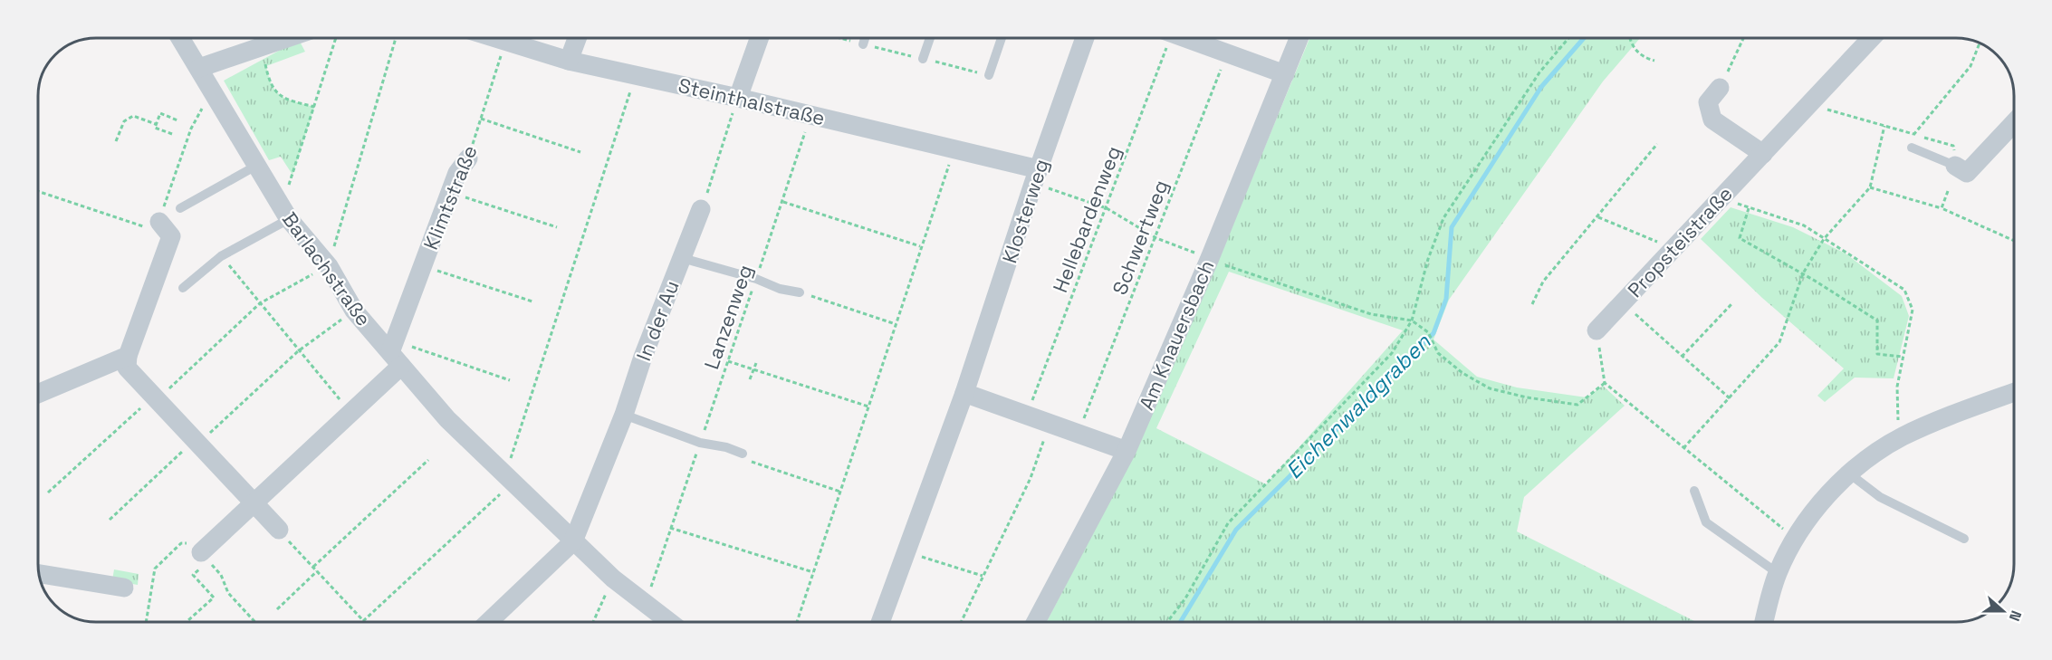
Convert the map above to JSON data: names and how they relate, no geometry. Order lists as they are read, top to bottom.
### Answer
{
  "streets": {
    "street": [
      "Steinthalstraße",
      "Klimtstraße",
      "Klosterweg",
      "Propsteistraße",
      "Barlachstraße",
      "In der Au",
      "Am Knauersbach"
    ],
    "path": ["Hellebardenweg", "Schwertweg", "Lanzenweg"]
  },
  "crossings": [
    ["Steinthalstraße", "Klimtstraße"],
    ["Steinthalstraße", "Klosterweg"],
    ["Steinthalstraße", "Lanzenweg"],
    ["Klimtstraße", "Barlachstraße"],
    ["Barlachstraße", "Lanzenweg"],
    ["Barlachstraße", "In der Au"]
  ],
  "water": ["Eichenwaldgraben"],
  "north": "right"
}
